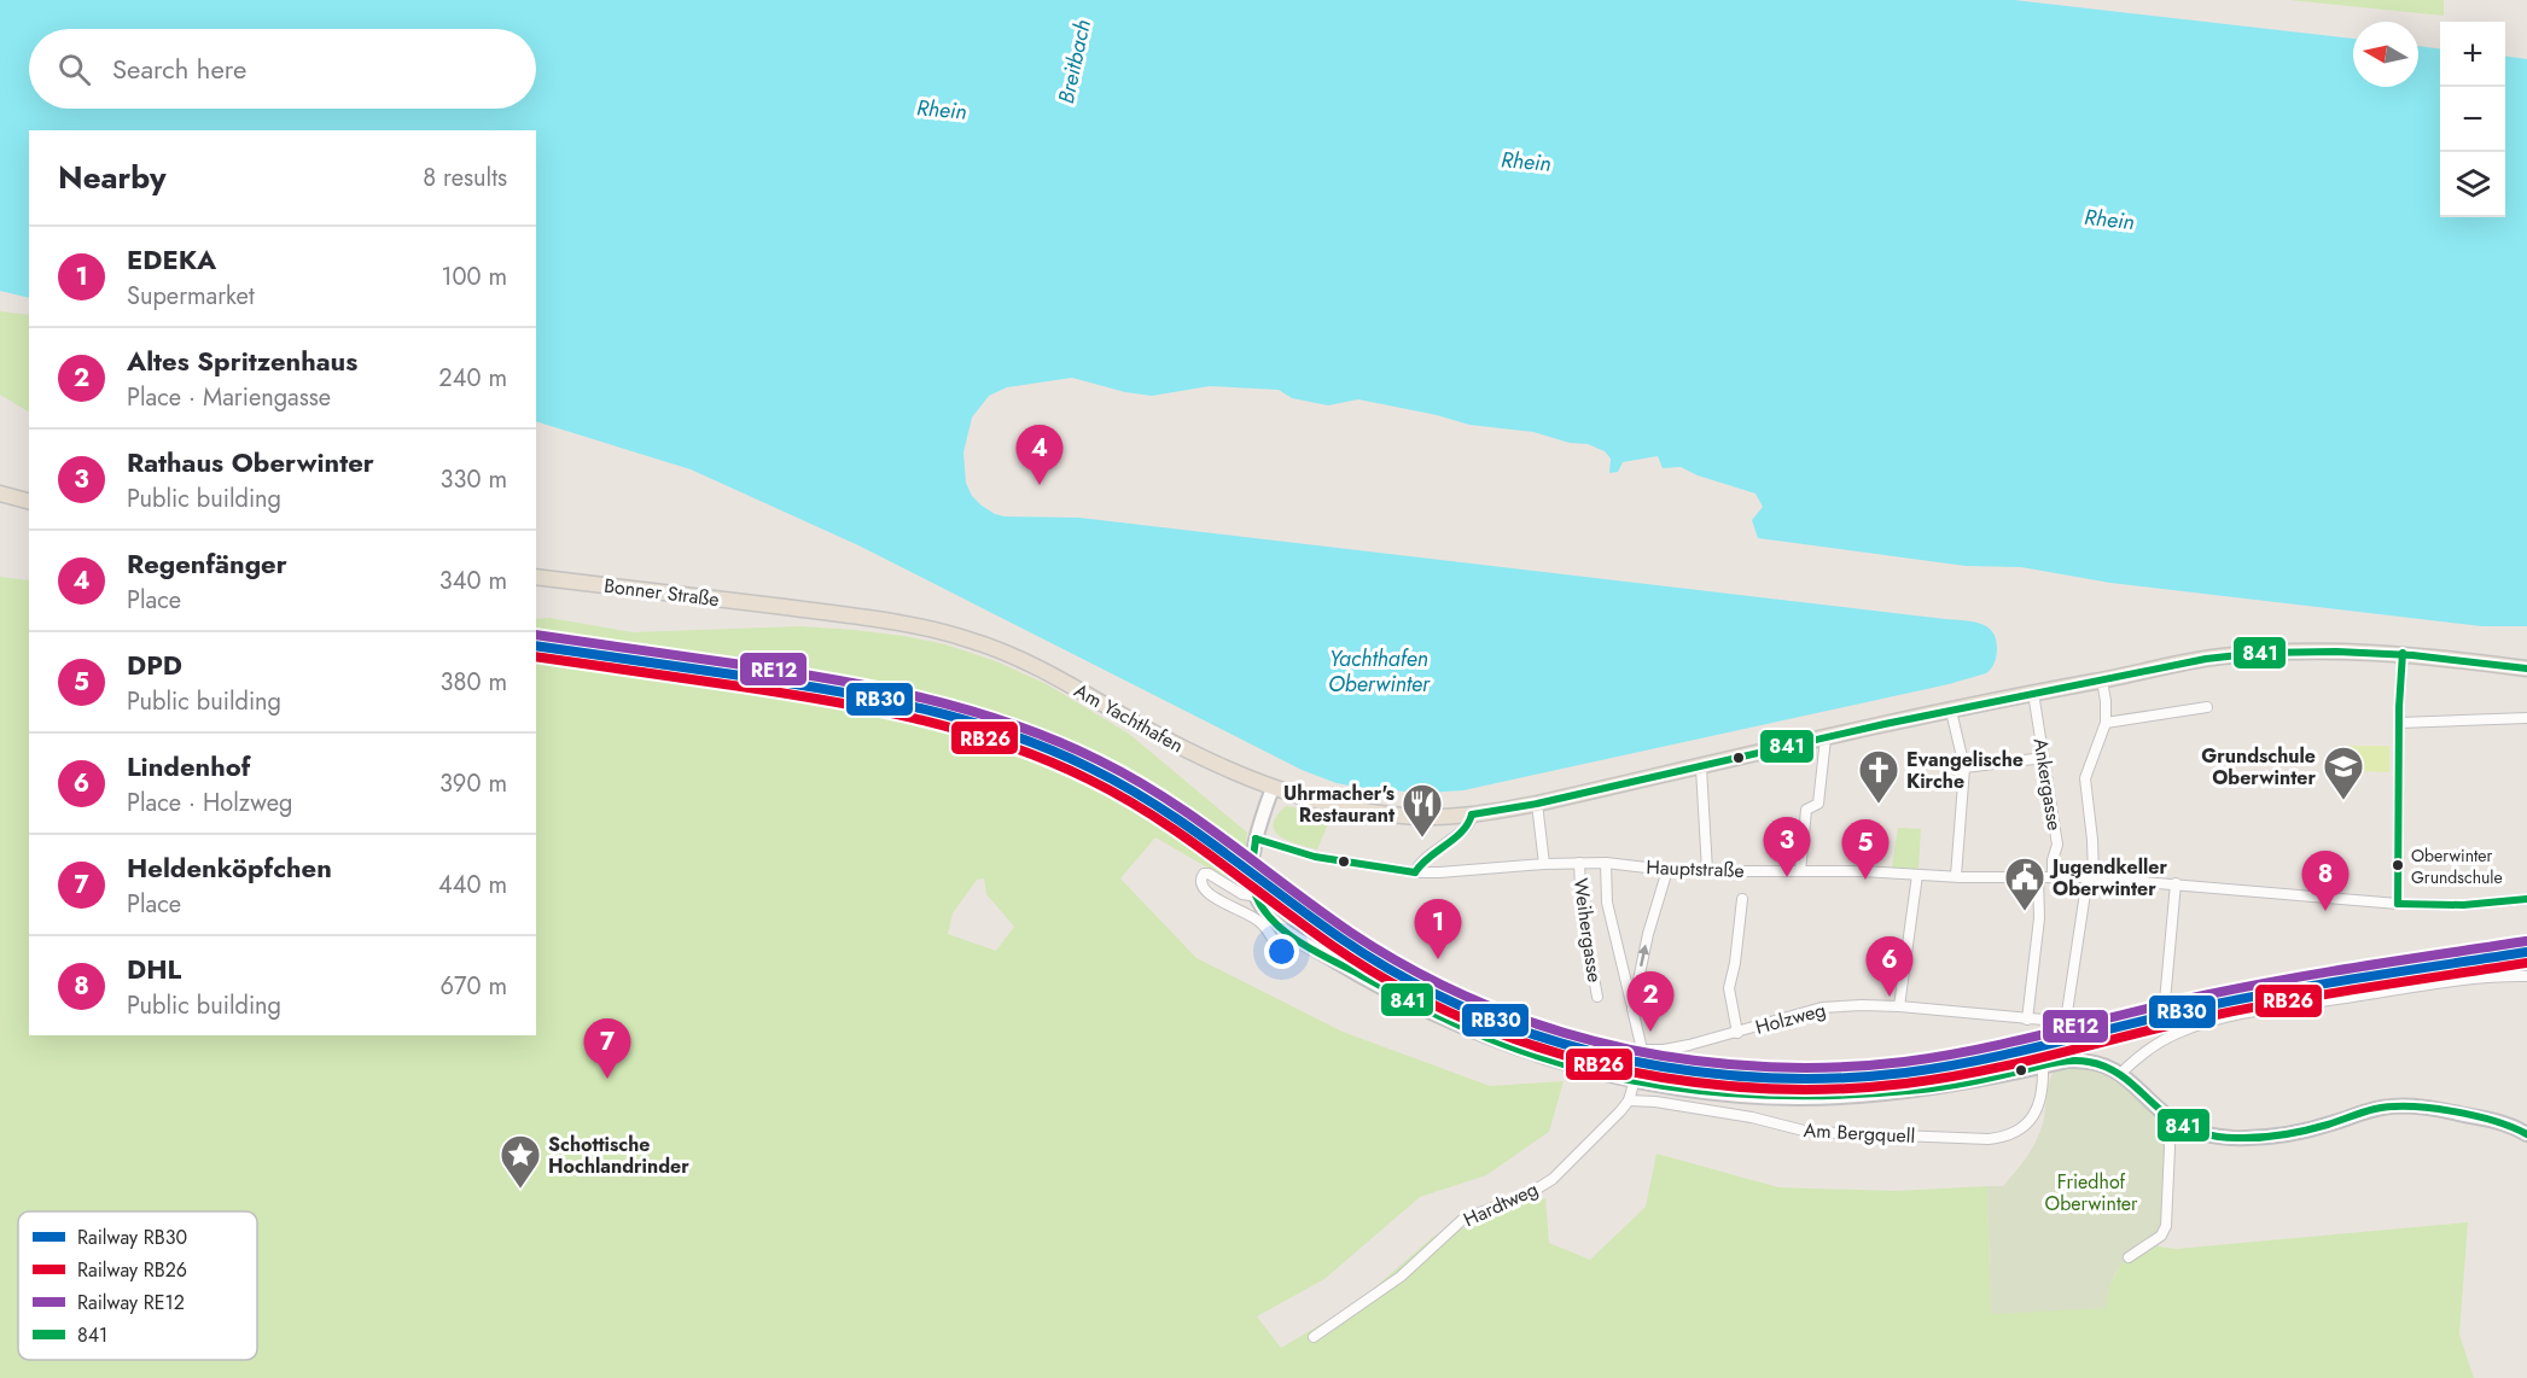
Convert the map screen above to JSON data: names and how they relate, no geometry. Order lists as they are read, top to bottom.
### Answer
{
  "streets": {
    "main road": ["Bonner Straße", "Am Yachthafen"],
    "street": [
      "Ankergasse",
      "Hauptstraße",
      "Weihergasse",
      "Holzweg",
      "Am Bergquell",
      "Hardtweg"
    ]
  },
  "crossings": [
    ["Bonner Straße", "Am Yachthafen"],
    ["Am Yachthafen", "Ankergasse"],
    ["Ankergasse", "Hauptstraße"],
    ["Hauptstraße", "Weihergasse"],
    ["Hauptstraße", "Holzweg"],
    ["Am Bergquell", "Hardtweg"]
  ],
  "water": ["Breitbach", "Rhein", "Yachthafen Oberwinter"],
  "parks": ["Friedhof Oberwinter"],
  "places": {
    "school or university": ["Grundschule Oberwinter"],
    "church": ["Evangelische Kirche"],
    "restaurant": ["Uhrmacher's Restaurant"],
    "other": ["Oberwinter Grundschule"],
    "public building": ["Jugendkeller Oberwinter"],
    "place": ["Schottische Hochlandrinder"]
  },
  "lines": [
    "rail line RE12",
    "rail line RB30",
    "transit line 841",
    "rail line RB26"
  ],
  "legend": [
    "Railway RB30",
    "Railway RB26",
    "Railway RE12",
    "841"
  ],
  "north": "left",
  "page": {
    "map_buttons": ["+", "−"],
    "search": "Search here",
    "heading": ["Nearby", "8 results"],
    "list": [
      {
        "mark": "1",
        "name": "EDEKA",
        "note": "Supermarket",
        "value": "100 m"
      },
      {
        "mark": "2",
        "name": "Altes Spritzenhaus",
        "note": "Place · Mariengasse",
        "value": "240 m"
      },
      {
        "mark": "3",
        "name": "Rathaus Oberwinter",
        "note": "Public building",
        "value": "330 m"
      },
      {
        "mark": "4",
        "name": "Regenfänger",
        "note": "Place",
        "value": "340 m"
      },
      {
        "mark": "5",
        "name": "DPD",
        "note": "Public building",
        "value": "380 m"
      },
      {
        "mark": "6",
        "name": "Lindenhof",
        "note": "Place · Holzweg",
        "value": "390 m"
      },
      {
        "mark": "7",
        "name": "Heldenköpfchen",
        "note": "Place",
        "value": "440 m"
      },
      {
        "mark": "8",
        "name": "DHL",
        "note": "Public building",
        "value": "670 m"
      }
    ],
    "pins": [
      "4",
      "3",
      "5",
      "8",
      "1",
      "6",
      "2",
      "7"
    ]
  }
}
